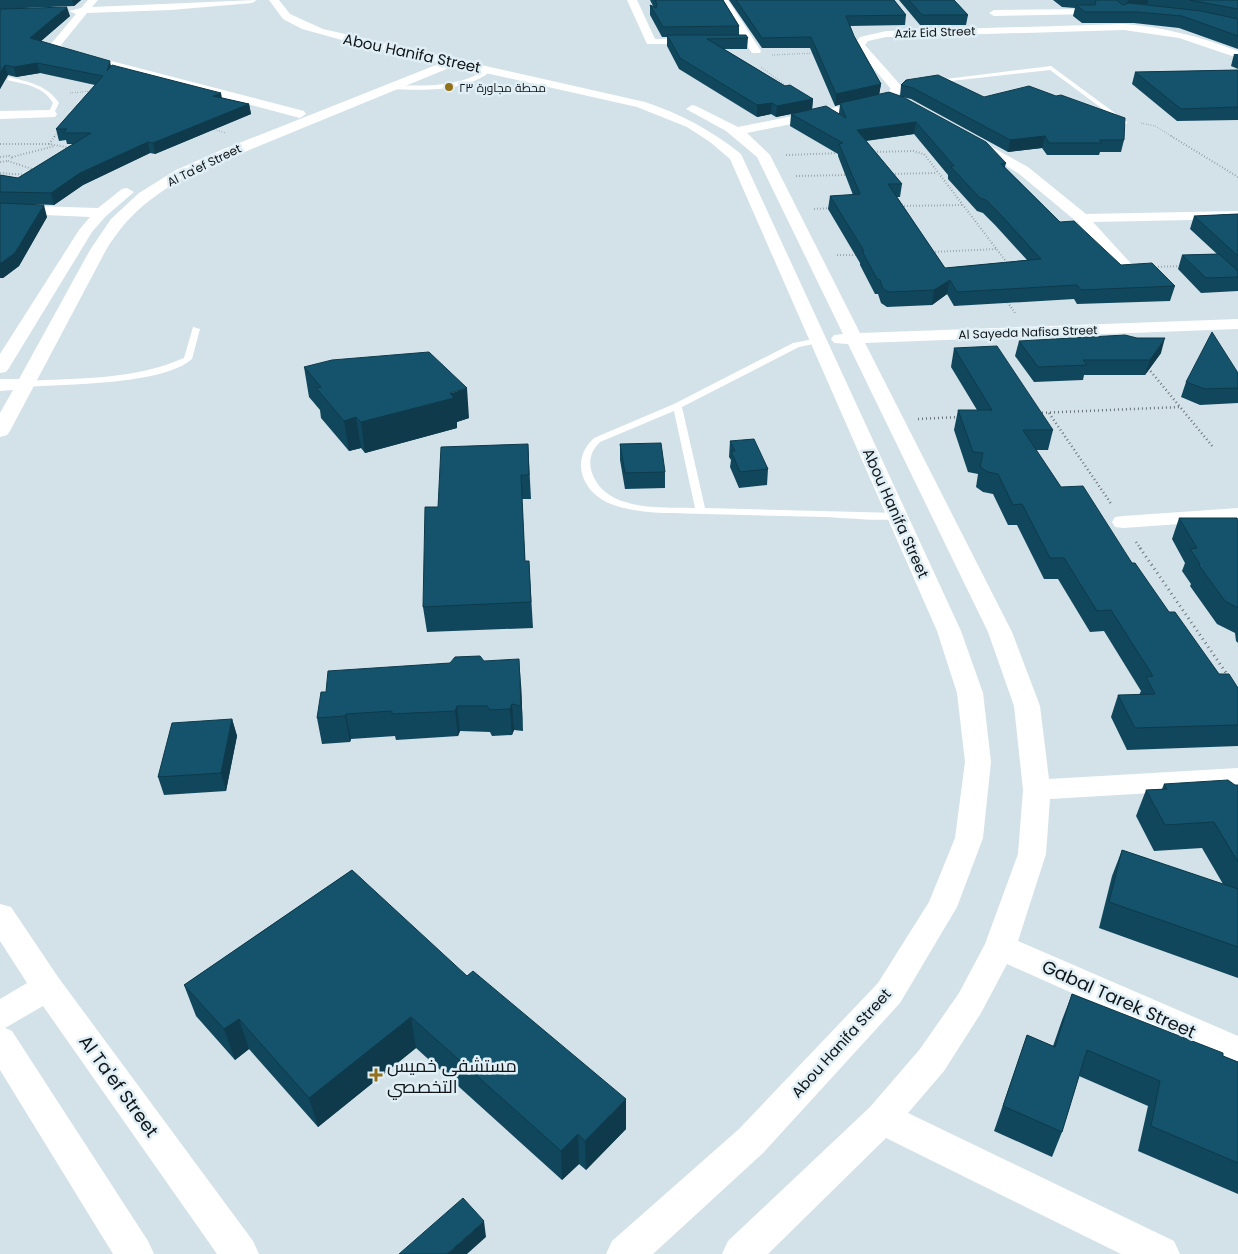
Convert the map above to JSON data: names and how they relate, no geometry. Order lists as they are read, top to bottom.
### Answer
{
  "streets": {
    "street": [
      "Aziz Eid Street",
      "Abou Hanifa Street",
      "Al Ta'ef Street",
      "Al Sayeda Nafisa Street",
      "Gabal Tarek Street"
    ]
  },
  "crossings": [
    ["Abou Hanifa Street", "Al Ta'ef Street"],
    ["Abou Hanifa Street", "Al Sayeda Nafisa Street"],
    ["Abou Hanifa Street", "Gabal Tarek Street"]
  ],
  "places": {
    "other": ["محطة مجاورة ٢٣"],
    "health": ["مستشفى خميس التخصصي"]
  }
}
